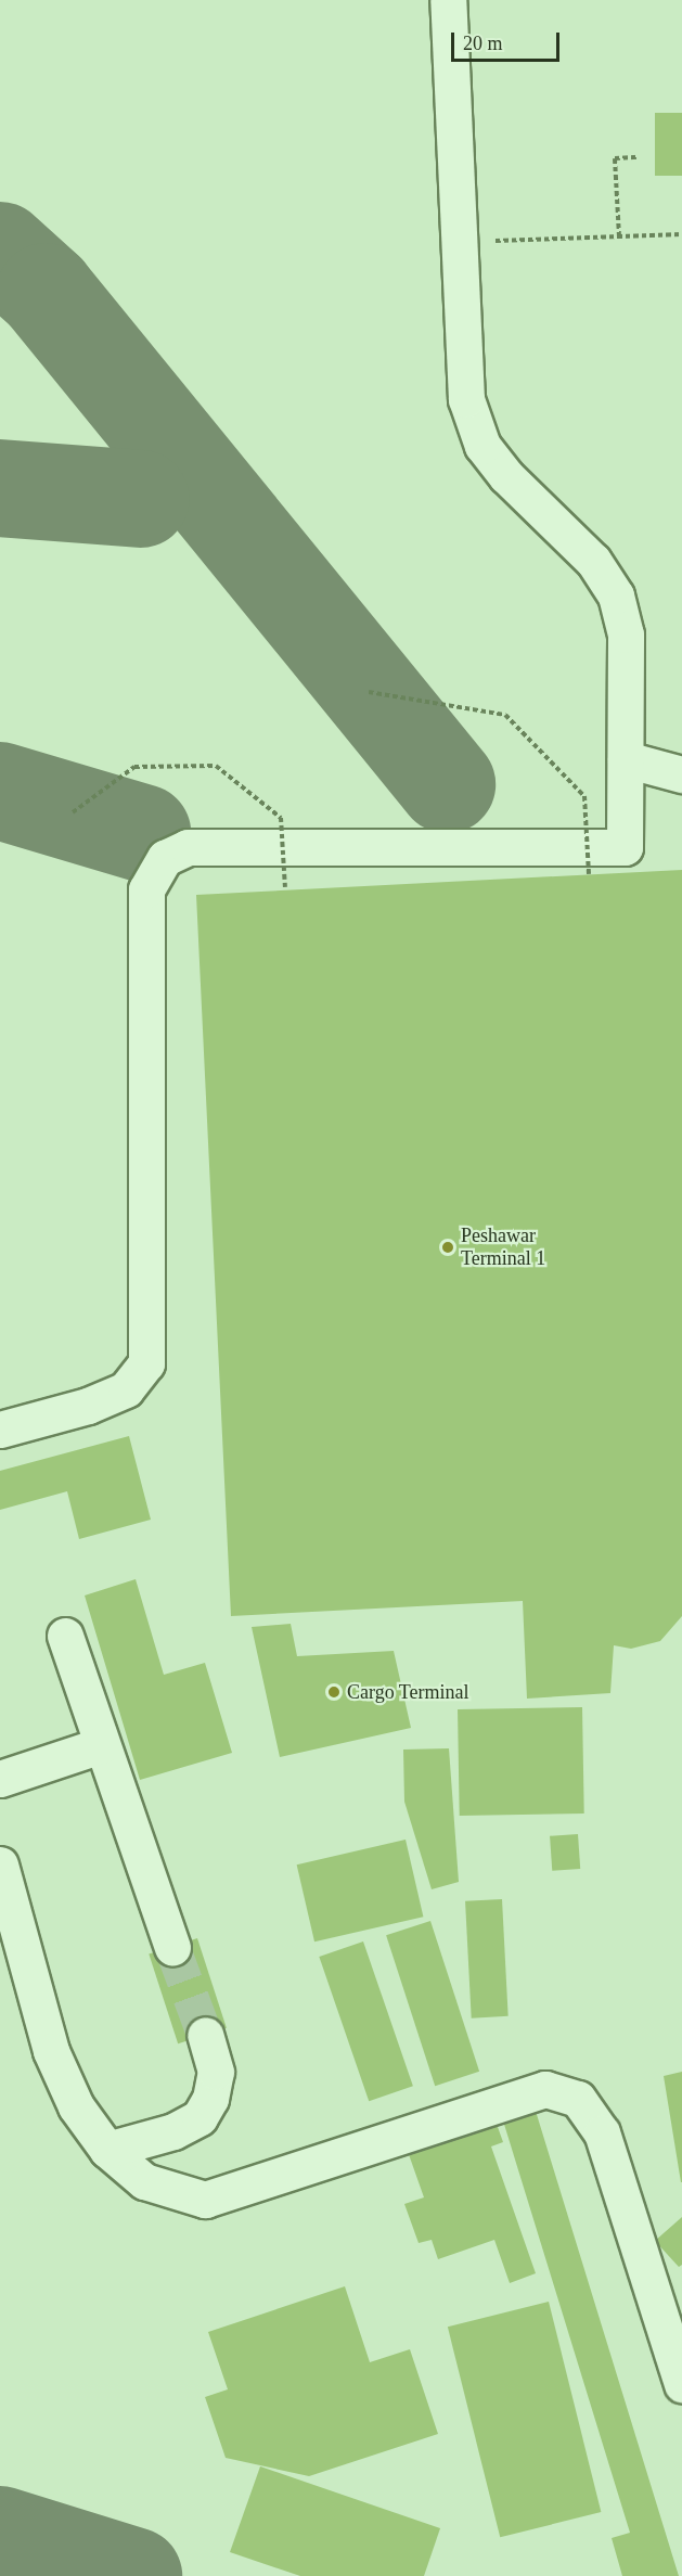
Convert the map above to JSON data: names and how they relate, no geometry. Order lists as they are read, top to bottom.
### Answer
{
  "places": ["Peshawar Terminal 1", "Cargo Terminal"],
  "scale_bar": "20 m"
}
